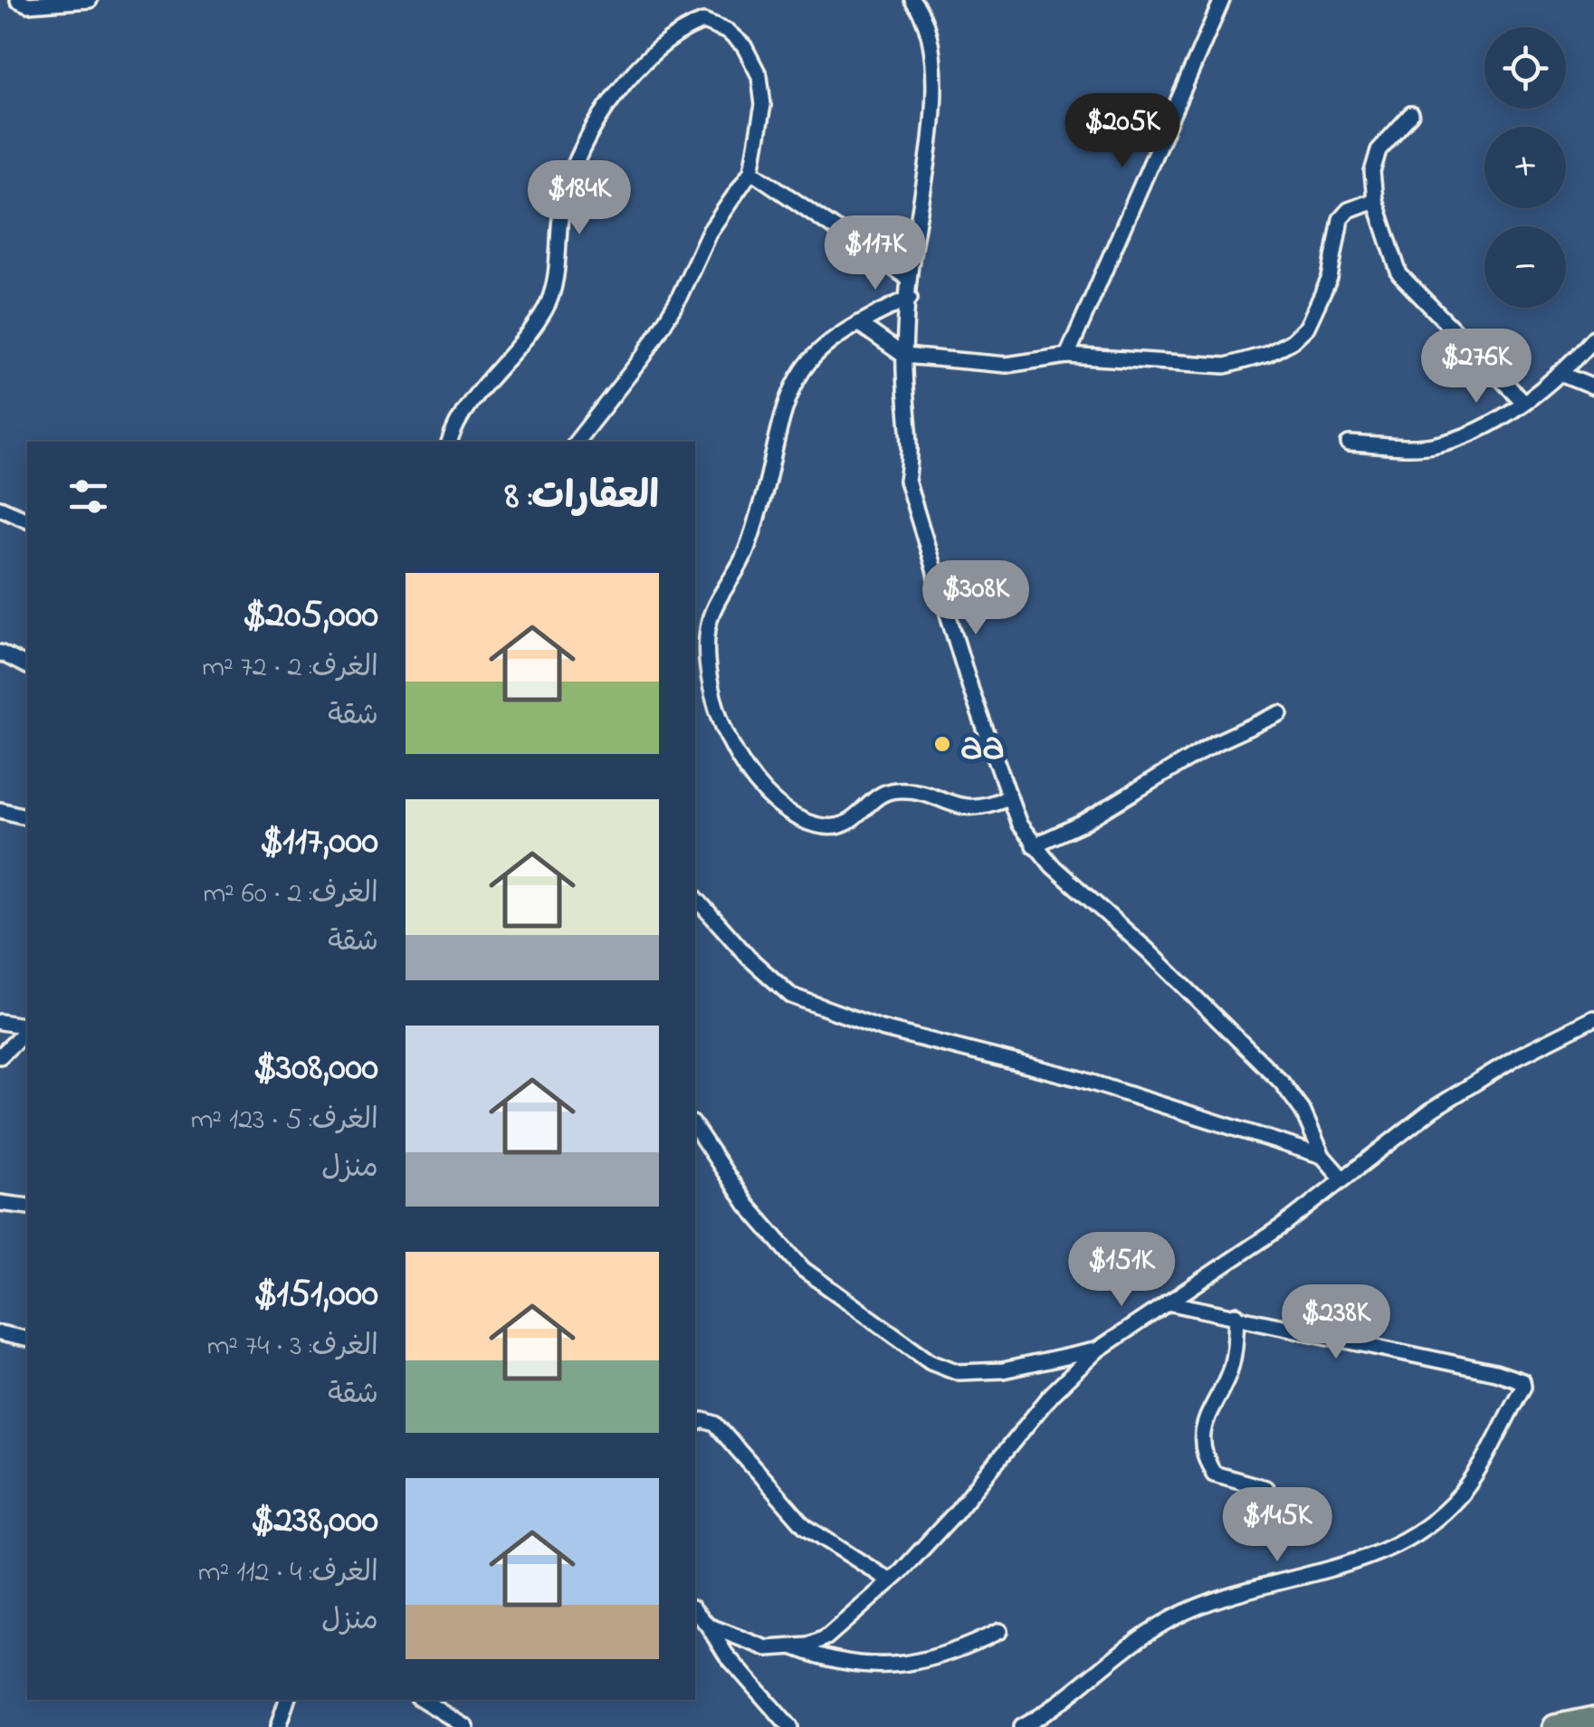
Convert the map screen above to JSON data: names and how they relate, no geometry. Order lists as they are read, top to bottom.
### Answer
{
  "places": ["aa"],
  "page": {
    "map_buttons": ["+", "−"],
    "price": [
      "$205K",
      "$184K",
      "$117K",
      "$276K",
      "$308K",
      "$151K",
      "$238K",
      "$145K"
    ],
    "heading": "العقارات: 8",
    "list": [
      {
        "name": "$205,000",
        "note": "الغرف: 2 · 72 m² · شقة"
      },
      {
        "name": "$117,000",
        "note": "الغرف: 2 · 60 m² · شقة"
      },
      {
        "name": "$308,000",
        "note": "الغرف: 5 · 123 m² · منزل"
      },
      {
        "name": "$151,000",
        "note": "الغرف: 3 · 74 m² · شقة"
      },
      {
        "name": "$238,000",
        "note": "الغرف: 4 · 112 m² · منزل"
      }
    ]
  }
}
